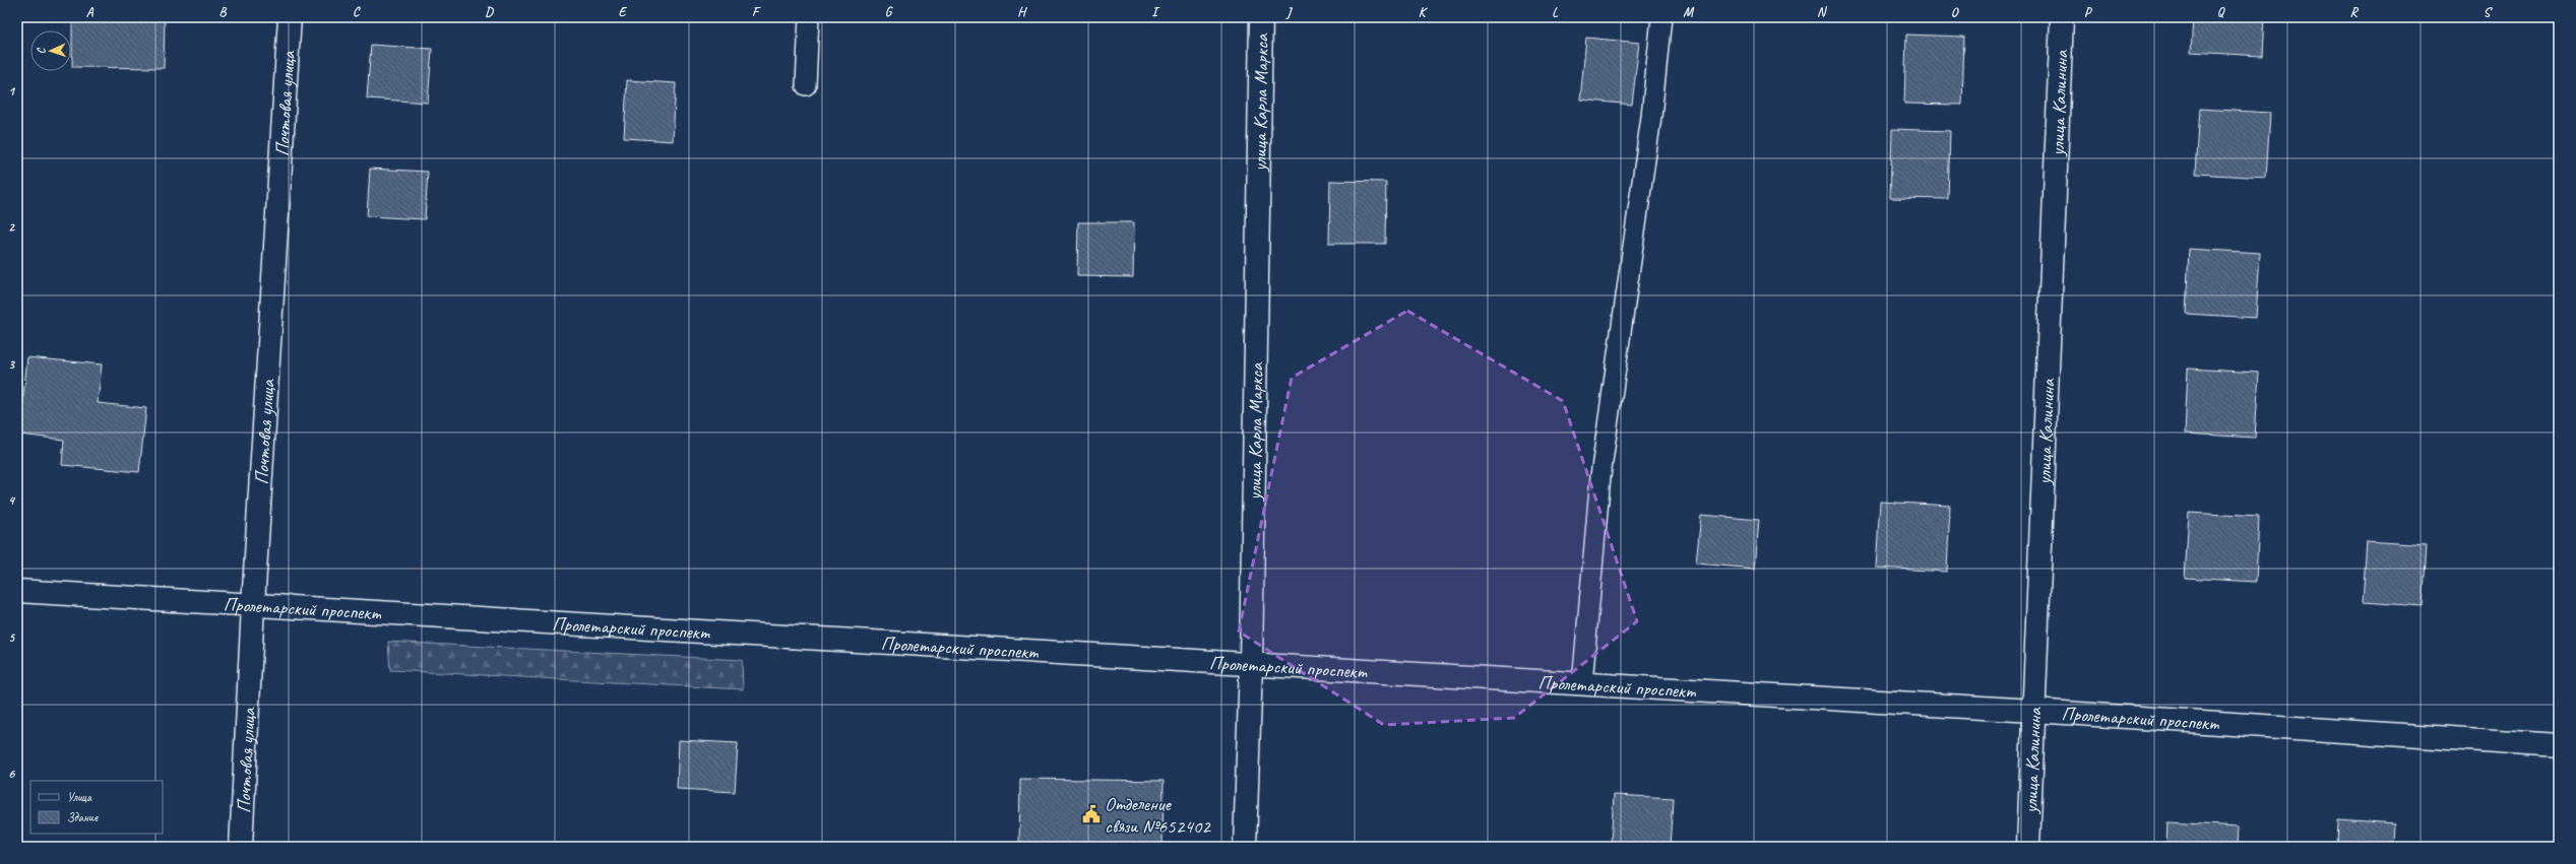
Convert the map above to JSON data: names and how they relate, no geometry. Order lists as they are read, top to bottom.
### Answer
{
  "streets": {
    "street": [
      "Почтовая улица",
      "улица Карла Маркса",
      "улица Калинина",
      "Пролетарский проспект"
    ]
  },
  "crossings": [
    ["Почтовая улица", "Пролетарский проспект"],
    ["улица Карла Маркса", "Пролетарский проспект"],
    ["улица Калинина", "Пролетарский проспект"]
  ],
  "places": {
    "public building": ["Отделение связи №652402"]
  },
  "legend": ["Улица", "Здание"],
  "north": "left",
  "grid": {
    "columns": [
      "A",
      "B",
      "C",
      "D",
      "E",
      "F",
      "G",
      "H",
      "I",
      "J",
      "K",
      "L",
      "M",
      "N",
      "O",
      "P",
      "Q",
      "R",
      "S"
    ],
    "rows": [
      "1",
      "2",
      "3",
      "4",
      "5",
      "6"
    ]
  }
}
